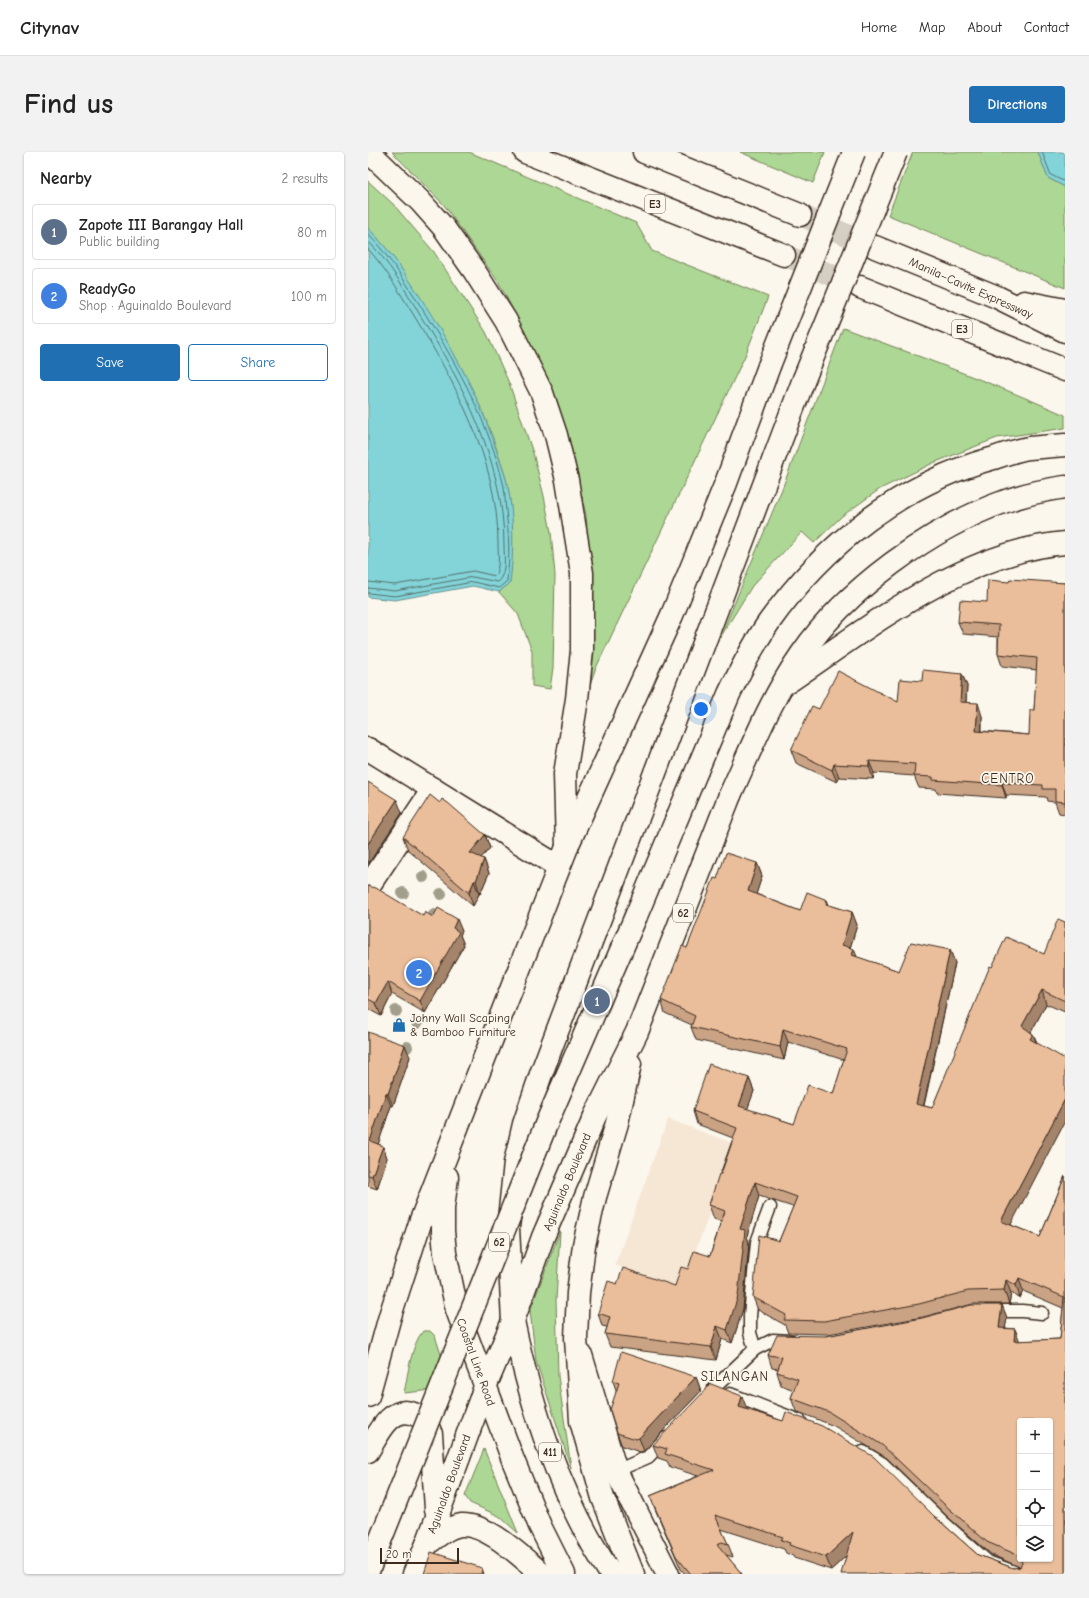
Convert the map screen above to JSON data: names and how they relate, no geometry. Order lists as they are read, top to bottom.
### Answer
{
  "streets": {
    "main road": [
      "E3",
      "Manila–Cavite Expressway",
      "62",
      "Aguinaldo Boulevard",
      "Coastal Line Road",
      "411"
    ]
  },
  "crossings": [
    ["Aguinaldo Boulevard", "Coastal Line Road"],
    ["Aguinaldo Boulevard", "411"]
  ],
  "districts": ["CENTRO", "SILANGAN"],
  "places": {
    "shop": ["Johny Wall Scaping & Bamboo Furniture"]
  },
  "scale_bar": "20 m",
  "page": {
    "header": "Citynav",
    "nav": [
      "Home",
      "Map",
      "About",
      "Contact"
    ],
    "buttons": [
      "Directions",
      ["Save", "Share"]
    ],
    "title": "Find us",
    "heading": ["Nearby", "2 results"],
    "list": [
      {
        "mark": "1",
        "name": "Zapote III Barangay Hall",
        "note": "Public building",
        "value": "80 m"
      },
      {
        "mark": "2",
        "name": "ReadyGo",
        "note": "Shop · Aguinaldo Boulevard",
        "value": "100 m"
      }
    ],
    "pins": ["2", "1"],
    "map_buttons": ["+", "−"],
    "scale": "20 m"
  }
}
